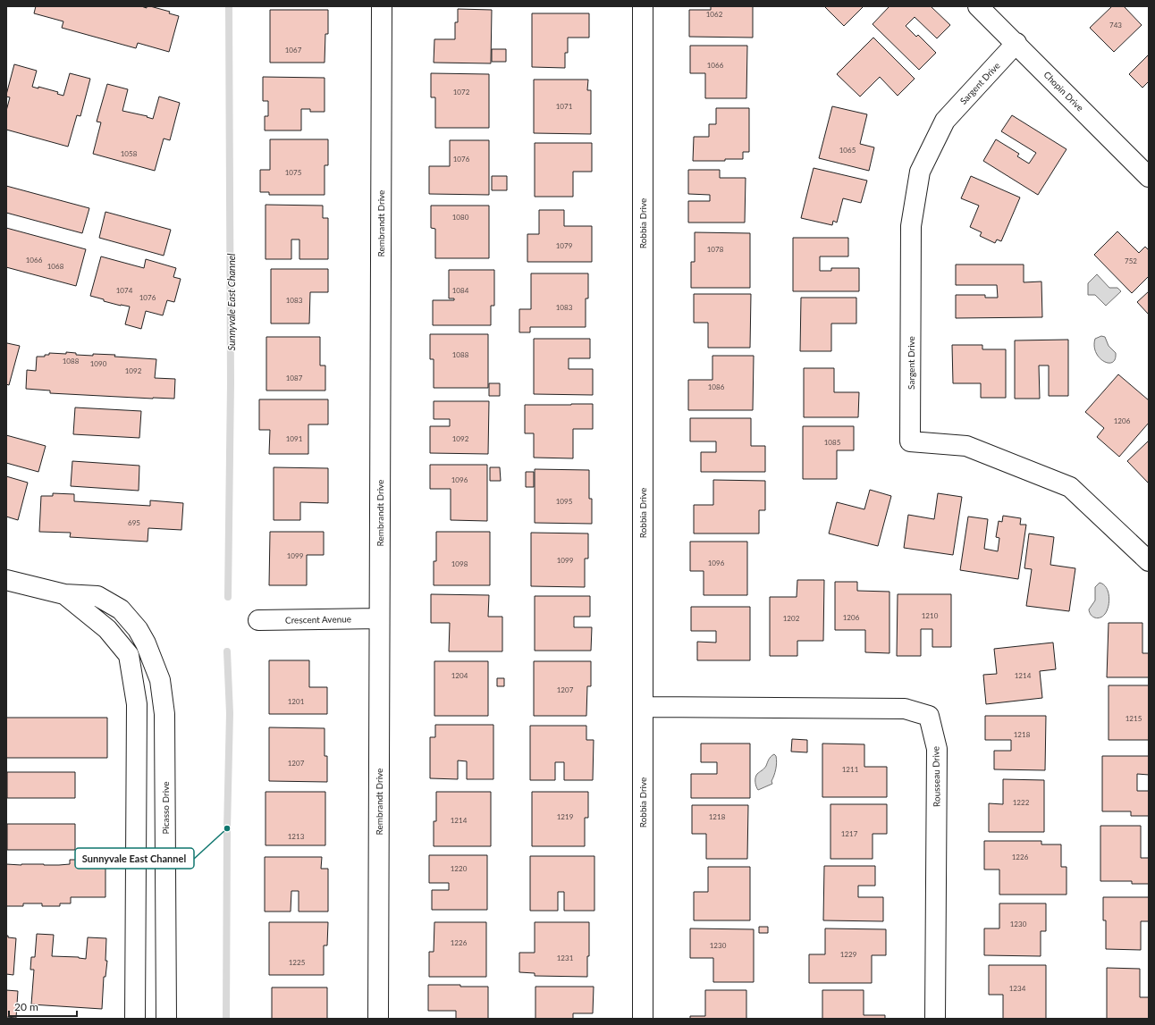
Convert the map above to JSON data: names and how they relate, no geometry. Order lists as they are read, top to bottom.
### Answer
{
  "streets": {
    "street": [
      "Sargent Drive",
      "Chopin Drive",
      "Rembrandt Drive",
      "Robbia Drive",
      "Crescent Avenue",
      "Rousseau Drive",
      "Picasso Drive"
    ]
  },
  "crossings": [
    ["Sargent Drive", "Chopin Drive"],
    ["Rembrandt Drive", "Crescent Avenue"],
    ["Robbia Drive", "Rousseau Drive"]
  ],
  "water": ["Sunnyvale East Channel"],
  "places": ["Sunnyvale East Channel"],
  "house_numbers": [
    "1062",
    "743",
    "1067",
    "1066",
    "1072",
    "1071",
    "1065",
    "1058",
    "1076",
    "1075",
    "1080",
    "1079",
    "1078",
    "1066",
    "752",
    "1068",
    "1074",
    "1084",
    "1076",
    "1083",
    "1083",
    "1088",
    "1088",
    "1090",
    "1092",
    "1087",
    "1086",
    "1206",
    "1091",
    "1092",
    "1085",
    "1096",
    "1095",
    "695",
    "1099",
    "1099",
    "1096",
    "1098",
    "1210",
    "1206",
    "1202",
    "1204",
    "1214",
    "1207",
    "1201",
    "1215",
    "1218",
    "1207",
    "1211",
    "1222",
    "1219",
    "1218",
    "1214",
    "1217",
    "1213",
    "1226",
    "1220",
    "1230",
    "1226",
    "1230",
    "1229",
    "1231",
    "1225",
    "1234"
  ],
  "scale_bar": "20 m"
}
